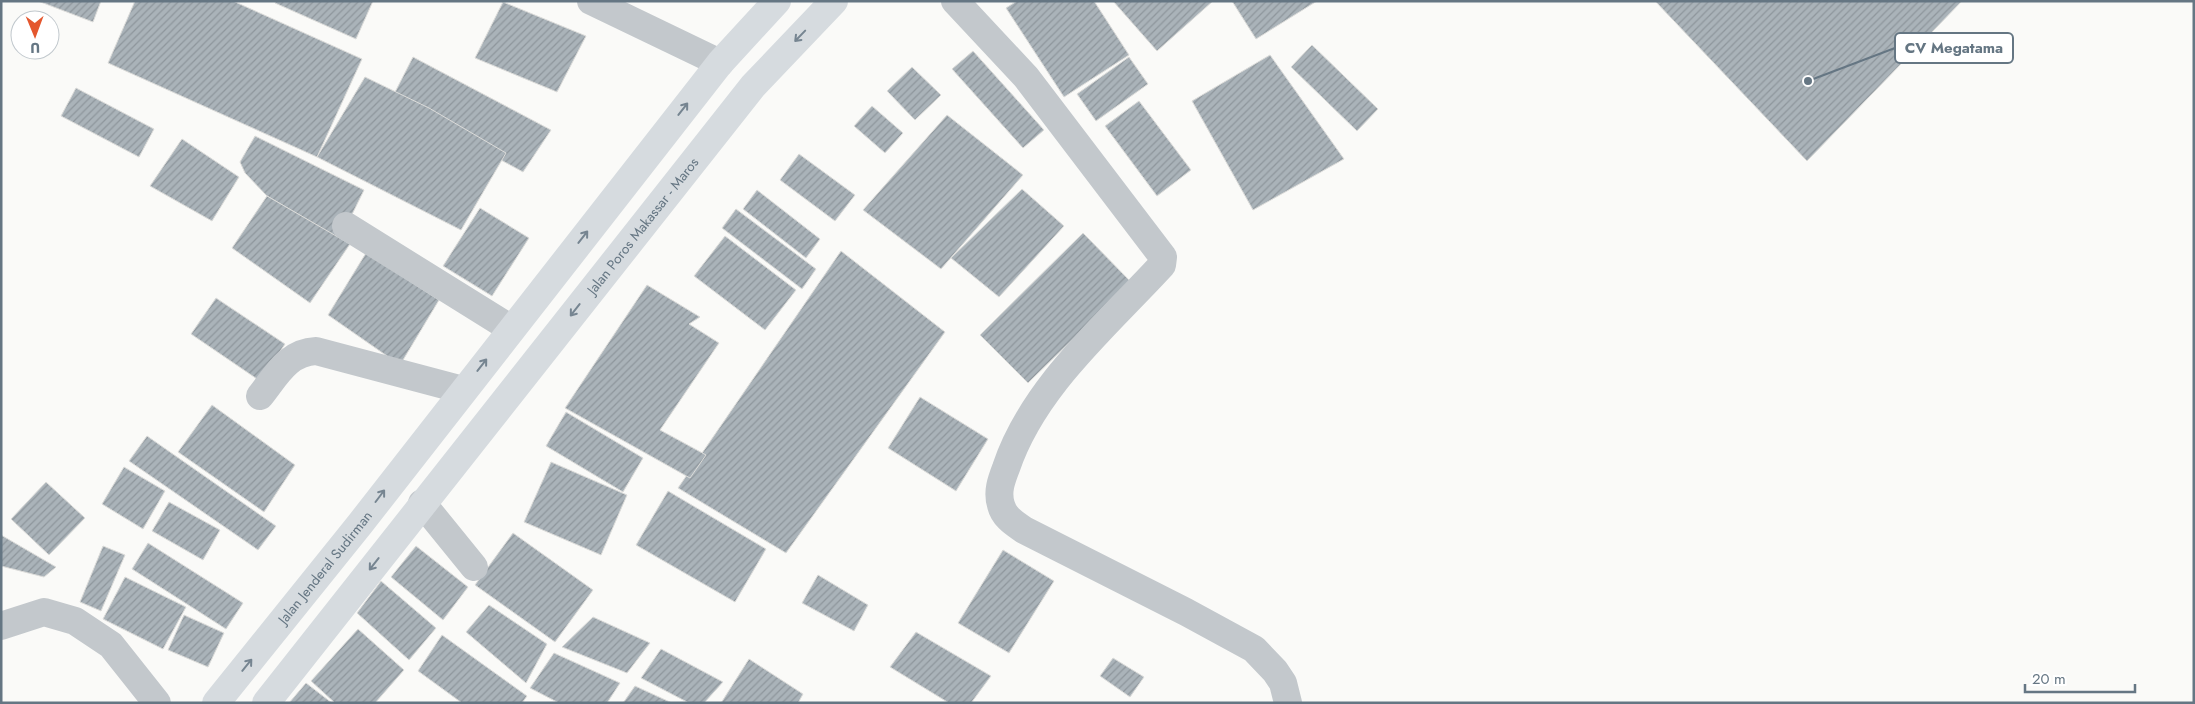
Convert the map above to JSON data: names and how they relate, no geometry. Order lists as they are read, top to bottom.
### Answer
{
  "streets": {
    "highway": ["Jalan Poros Makassar - Maros", "Jalan Jenderal Sudirman"]
  },
  "places": ["CV Megatama"],
  "scale_bar": "20 m",
  "north": "bottom"
}
